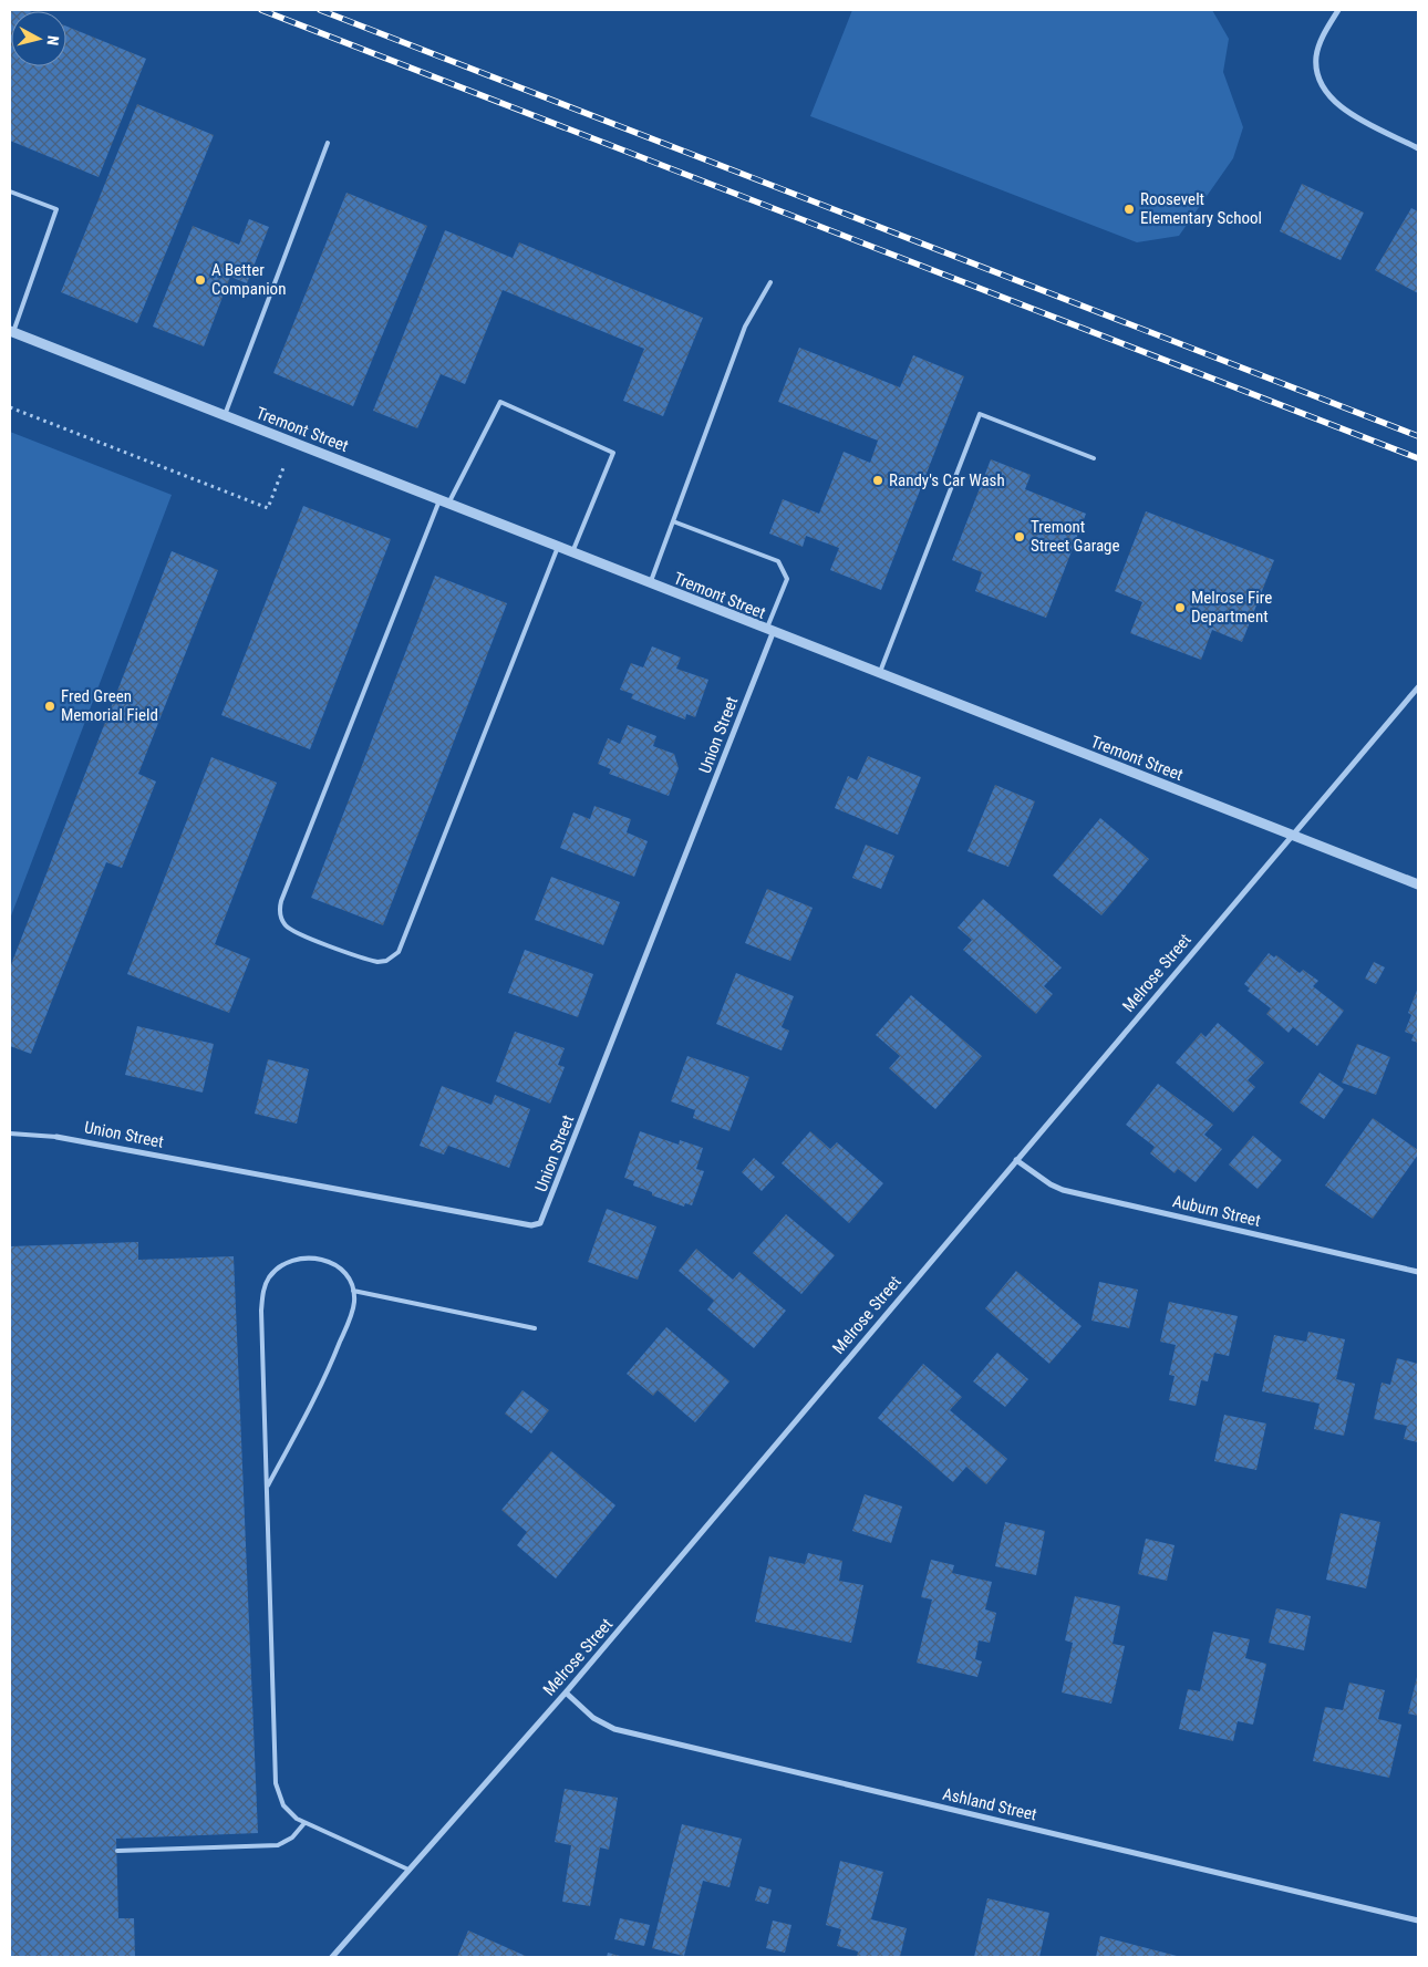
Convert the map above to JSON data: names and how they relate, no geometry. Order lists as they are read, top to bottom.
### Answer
{
  "streets": {
    "street": [
      "Tremont Street",
      "Union Street",
      "Melrose Street",
      "Auburn Street",
      "Ashland Street"
    ]
  },
  "crossings": [
    ["Tremont Street", "Union Street"],
    ["Tremont Street", "Melrose Street"],
    ["Melrose Street", "Auburn Street"],
    ["Melrose Street", "Ashland Street"]
  ],
  "places": [
    "Roosevelt Elementary School",
    "A Better Companion",
    "Randy's Car Wash",
    "Tremont Street Garage",
    "Melrose Fire Department",
    "Fred Green Memorial Field"
  ],
  "north": "right"
}
